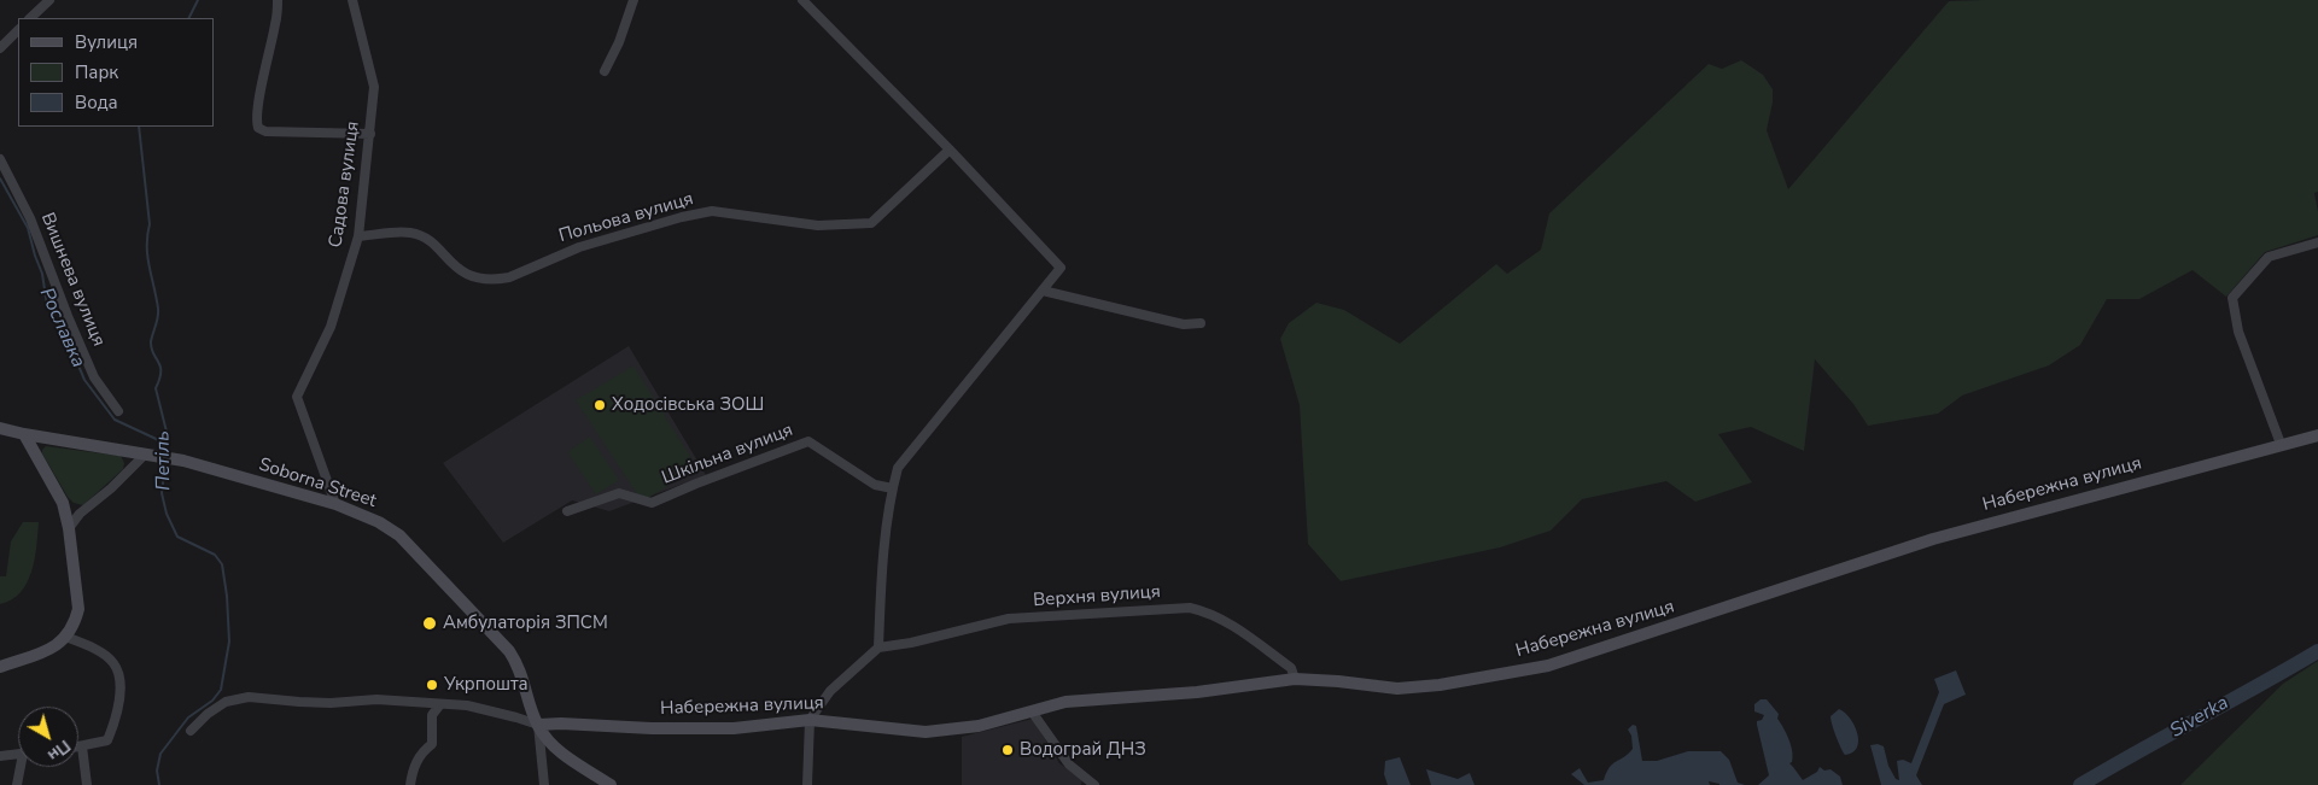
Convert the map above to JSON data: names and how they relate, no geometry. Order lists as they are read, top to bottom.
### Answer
{
  "streets": {
    "street": [
      "Садова вулиця",
      "Польова вулиця",
      "Вишнева вулиця",
      "Шкільна вулиця",
      "Soborna Street",
      "Набережна вулиця",
      "Верхня вулиця"
    ]
  },
  "crossings": [
    ["Садова вулиця", "Польова вулиця"],
    ["Садова вулиця", "Soborna Street"],
    ["Soborna Street", "Набережна вулиця"],
    ["Набережна вулиця", "Верхня вулиця"]
  ],
  "water": ["Рославка", "Петіль", "Siverka"],
  "places": [
    "Ходосівська ЗОШ",
    "Амбулаторія ЗПСМ",
    "Укрпошта",
    "Водограй ДНЗ"
  ],
  "legend": ["Вулиця", "Парк", "Вода"],
  "north": "bottom right"
}
